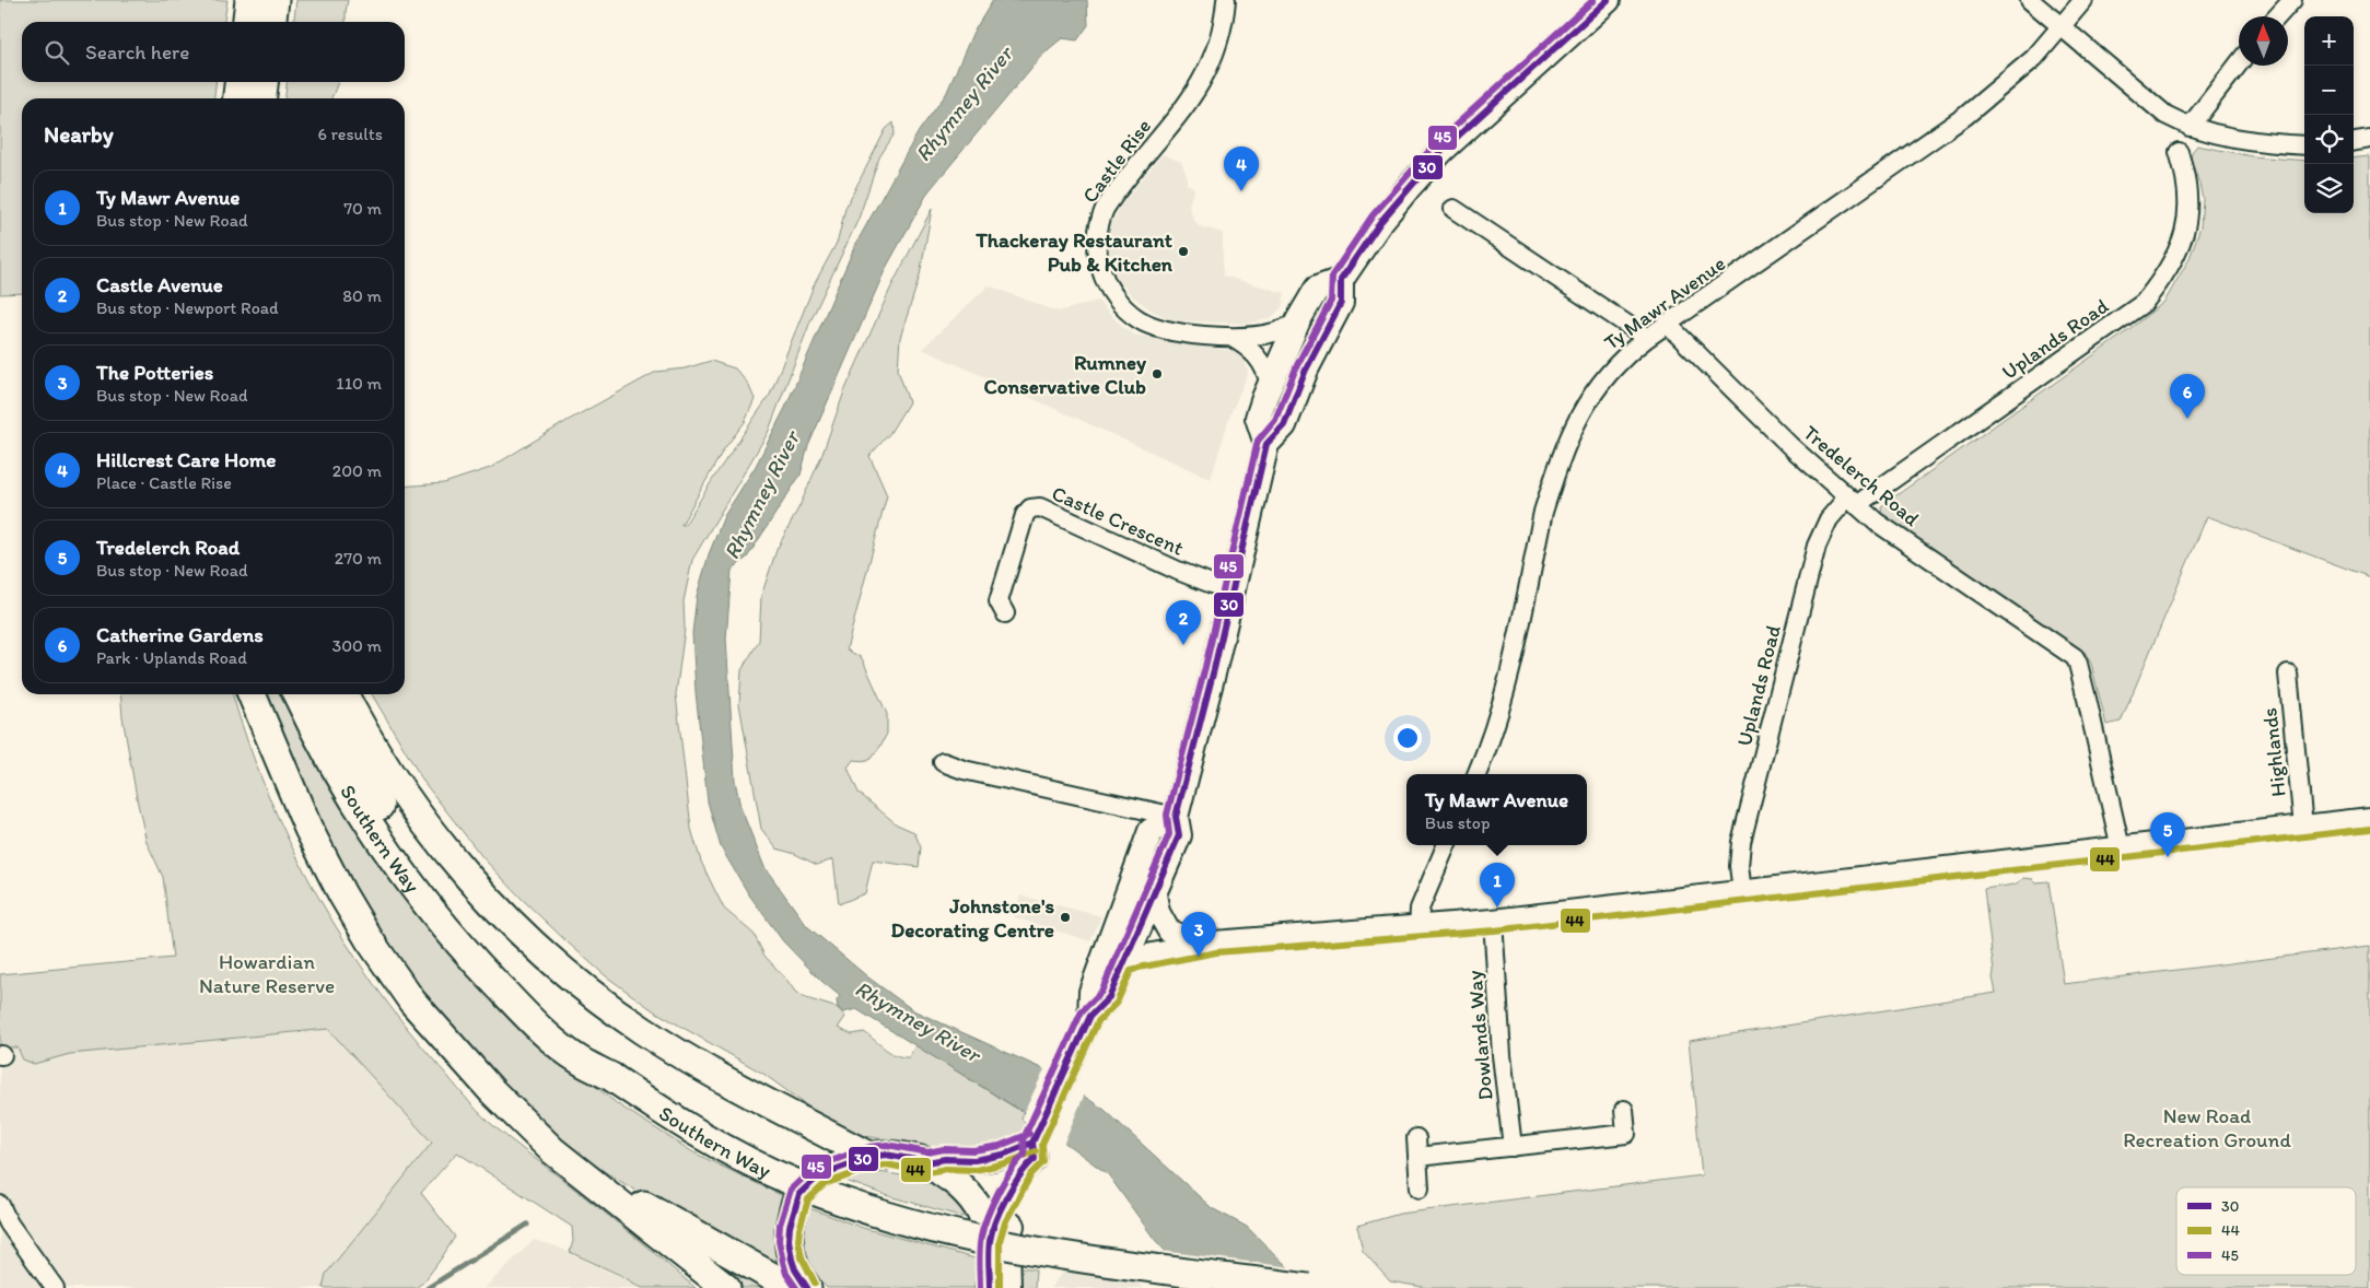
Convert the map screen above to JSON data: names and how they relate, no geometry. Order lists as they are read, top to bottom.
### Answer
{
  "streets": {
    "main road": ["Southern Way"],
    "street": [
      "Castle Rise",
      "Ty Mawr Avenue",
      "Uplands Road",
      "Tredelerch Road",
      "Castle Crescent",
      "Highlands",
      "Dowlands Way"
    ]
  },
  "crossings": [
    ["Ty Mawr Avenue", "Tredelerch Road"],
    ["Uplands Road", "Tredelerch Road"]
  ],
  "water": ["Rhymney River"],
  "parks": ["Howardian Nature Reserve", "New Road Recreation Ground"],
  "places": ["Thackeray Restaurant Pub & Kitchen", "Rumney Conservative Club", "Johnstone's Decorating Centre"],
  "lines": ["transit line 30", "transit line 45", "transit line 44"],
  "legend": ["30", "44", "45"],
  "north": "top",
  "page": {
    "map_buttons": ["+", "−"],
    "search": "Search here",
    "heading": ["Nearby", "6 results"],
    "pins": [
      "4",
      "6",
      "2",
      "5",
      "1",
      "3"
    ],
    "list": [
      {
        "mark": "1",
        "name": "Ty Mawr Avenue",
        "note": "Bus stop · New Road",
        "value": "70 m"
      },
      {
        "mark": "2",
        "name": "Castle Avenue",
        "note": "Bus stop · Newport Road",
        "value": "80 m"
      },
      {
        "mark": "3",
        "name": "The Potteries",
        "note": "Bus stop · New Road",
        "value": "110 m"
      },
      {
        "mark": "4",
        "name": "Hillcrest Care Home",
        "note": "Place · Castle Rise",
        "value": "200 m"
      },
      {
        "mark": "5",
        "name": "Tredelerch Road",
        "note": "Bus stop · New Road",
        "value": "270 m"
      },
      {
        "mark": "6",
        "name": "Catherine Gardens",
        "note": "Park · Uplands Road",
        "value": "300 m"
      }
    ],
    "popup": ["Ty Mawr Avenue", "Bus stop"]
  }
}
